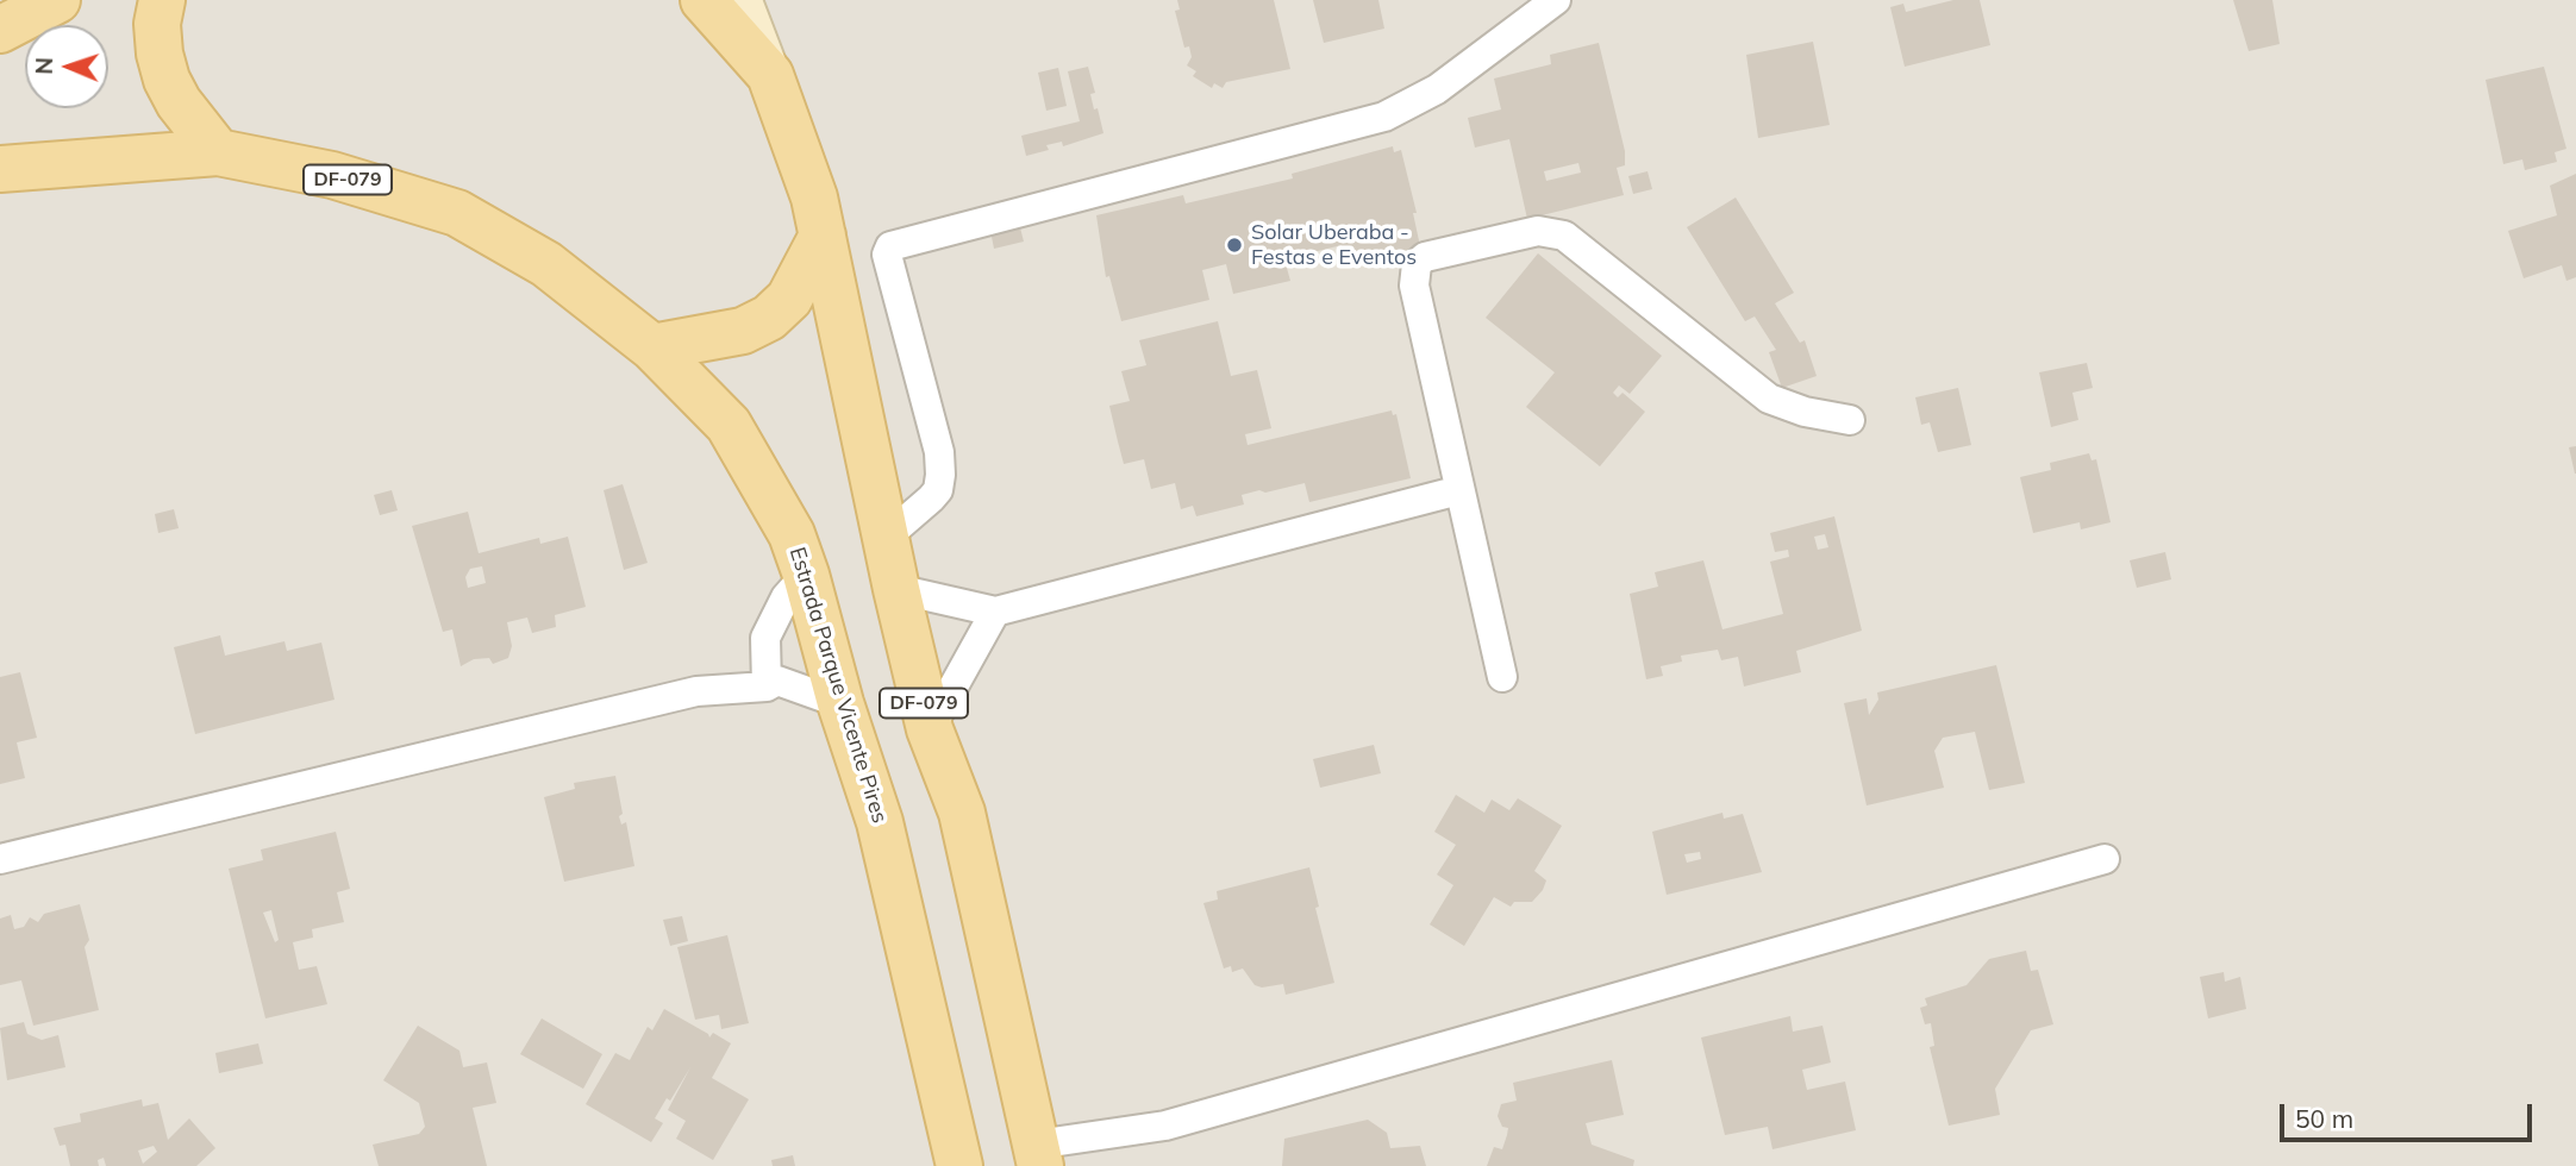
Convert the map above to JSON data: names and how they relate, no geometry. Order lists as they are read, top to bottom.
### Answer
{
  "streets": {
    "main road": ["DF-079", "Estrada Parque Vicente Pires"]
  },
  "places": ["Solar Uberaba - Festas e Eventos"],
  "scale_bar": "50 m",
  "north": "left"
}
